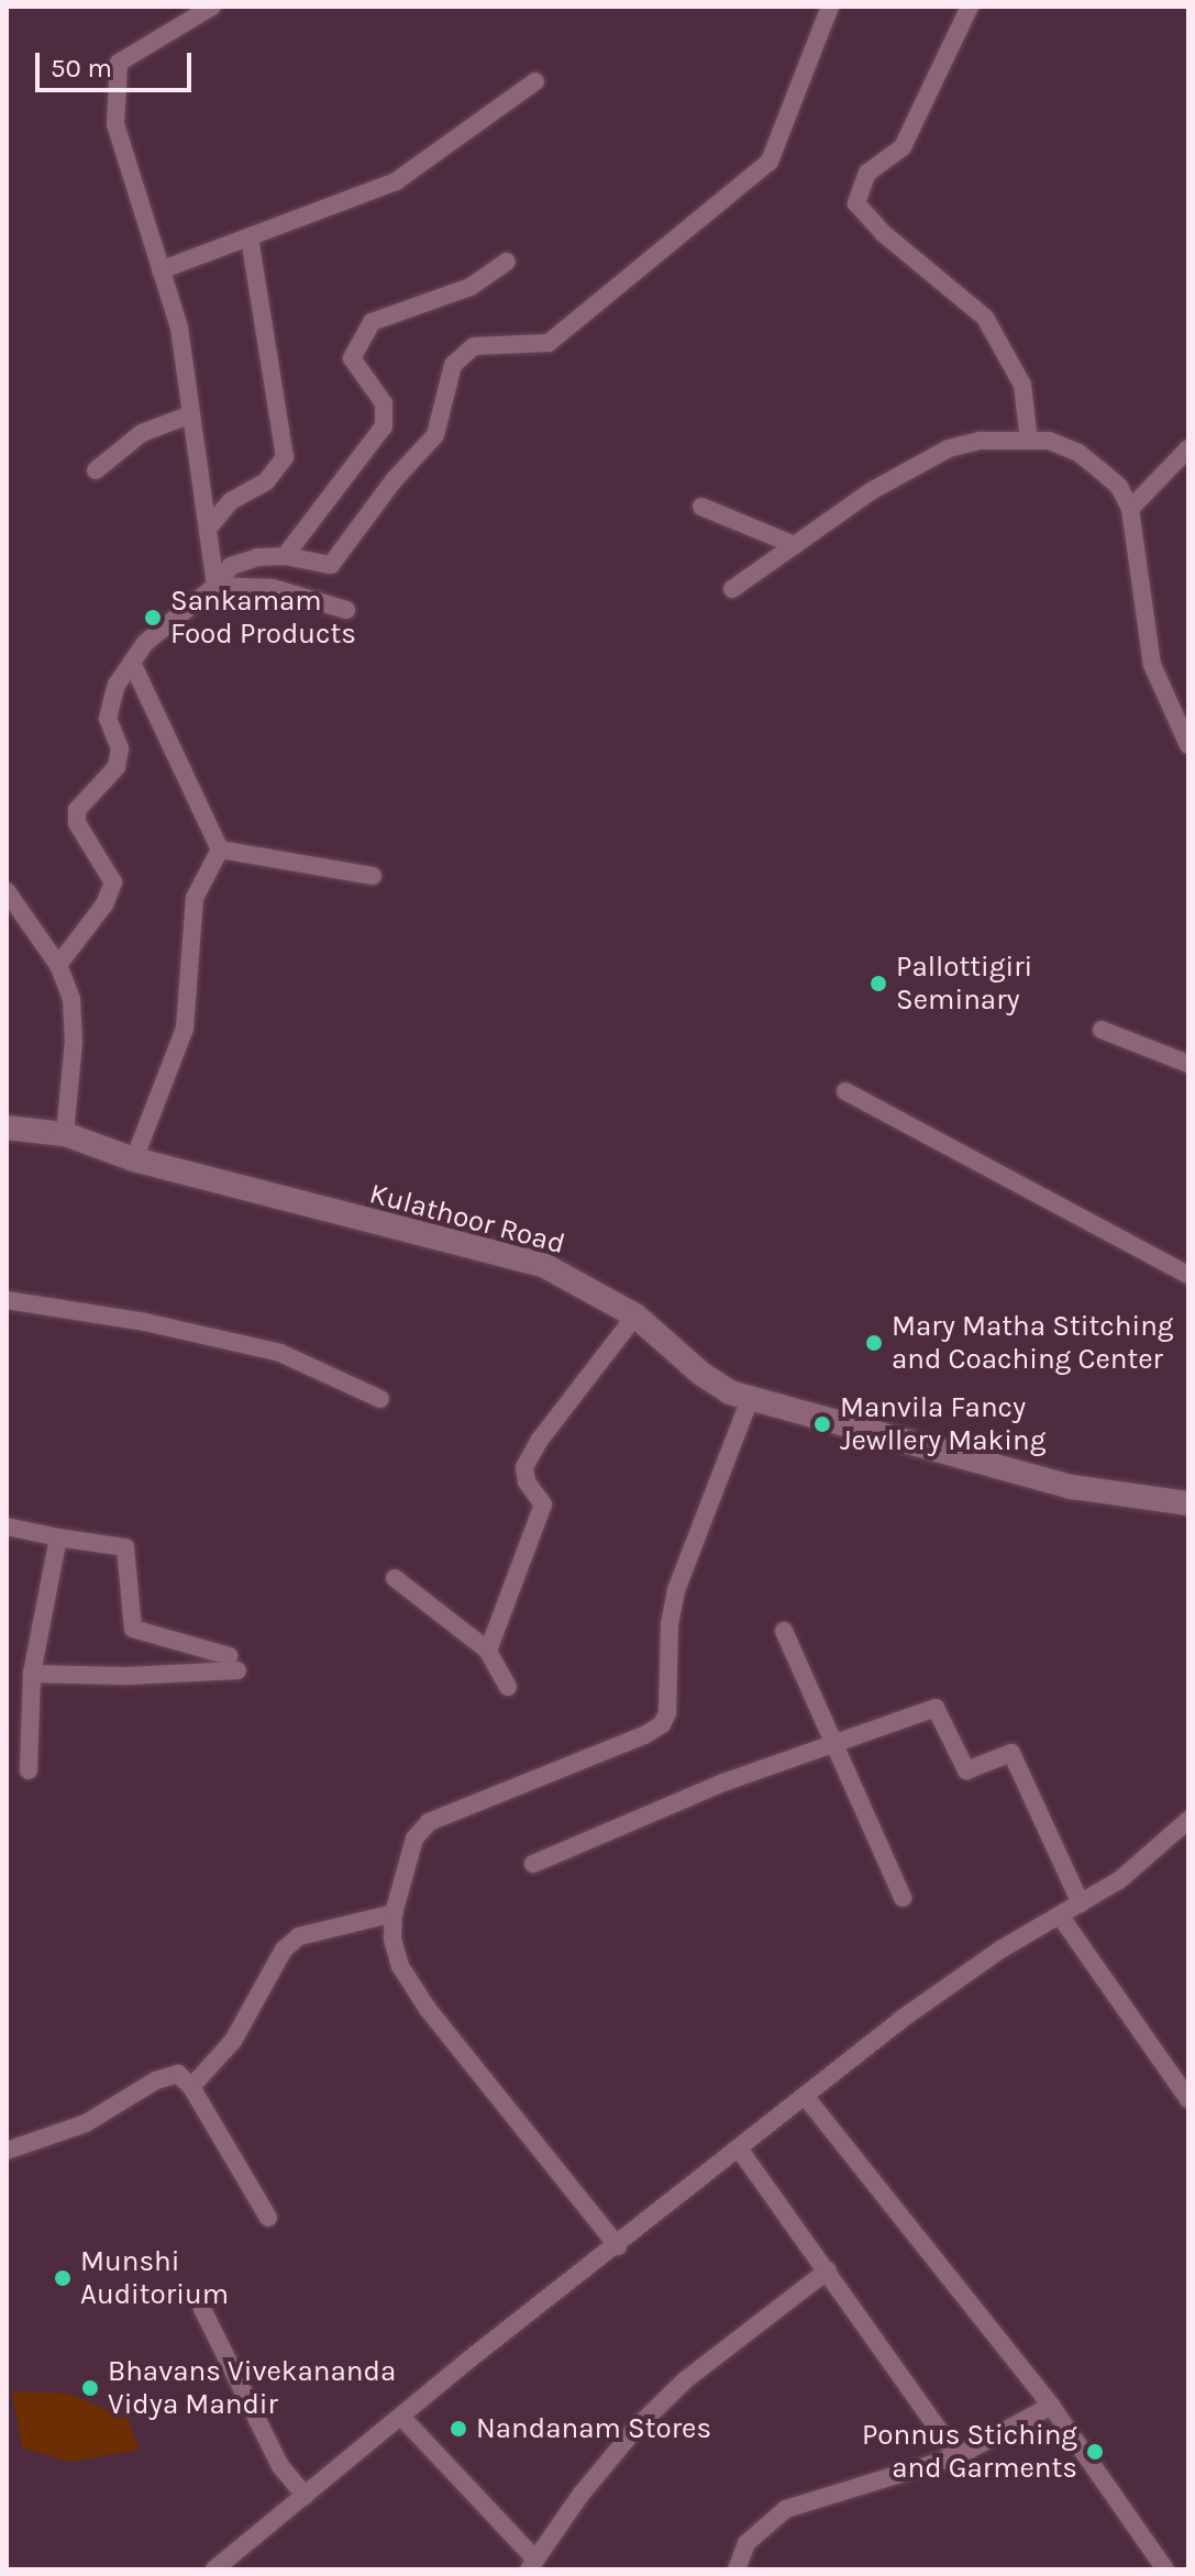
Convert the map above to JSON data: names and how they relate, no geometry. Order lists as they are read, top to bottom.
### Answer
{
  "streets": {
    "main road": ["Kulathoor Road"]
  },
  "places": [
    "Sankamam Food Products",
    "Pallottigiri Seminary",
    "Mary Matha Stitching and Coaching Center",
    "Manvila Fancy Jewllery Making",
    "Munshi Auditorium",
    "Bhavans Vivekananda Vidya Mandir",
    "Nandanam Stores",
    "Ponnus Stiching and Garments"
  ],
  "scale_bar": "50 m"
}
